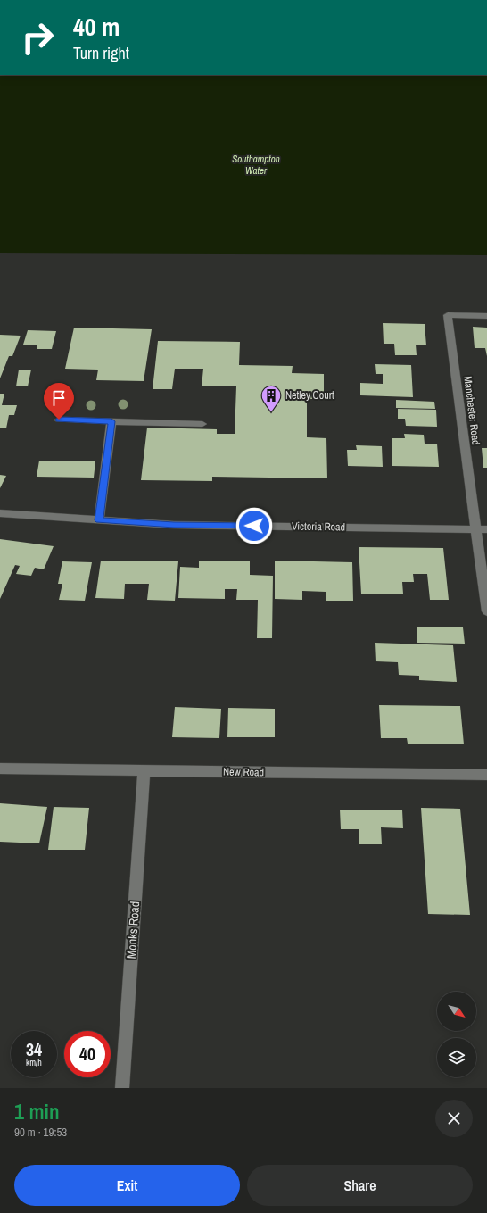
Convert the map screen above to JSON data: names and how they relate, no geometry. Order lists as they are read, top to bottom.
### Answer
{
  "streets": {
    "street": [
      "Manchester Road",
      "Victoria Road",
      "New Road",
      "Monks Road"
    ]
  },
  "crossings": [
    ["Manchester Road", "Victoria Road"],
    ["New Road", "Monks Road"]
  ],
  "water": ["Southampton Water"],
  "places": {
    "building": ["Netley Court"]
  },
  "north": "bottom right",
  "page": {
    "turn": ["40 m", "Turn right"],
    "speed": "34 km/h",
    "limit": "40",
    "heading": ["1 min", "90 m · 19:53"],
    "buttons": ["Exit", "Share"]
  }
}
